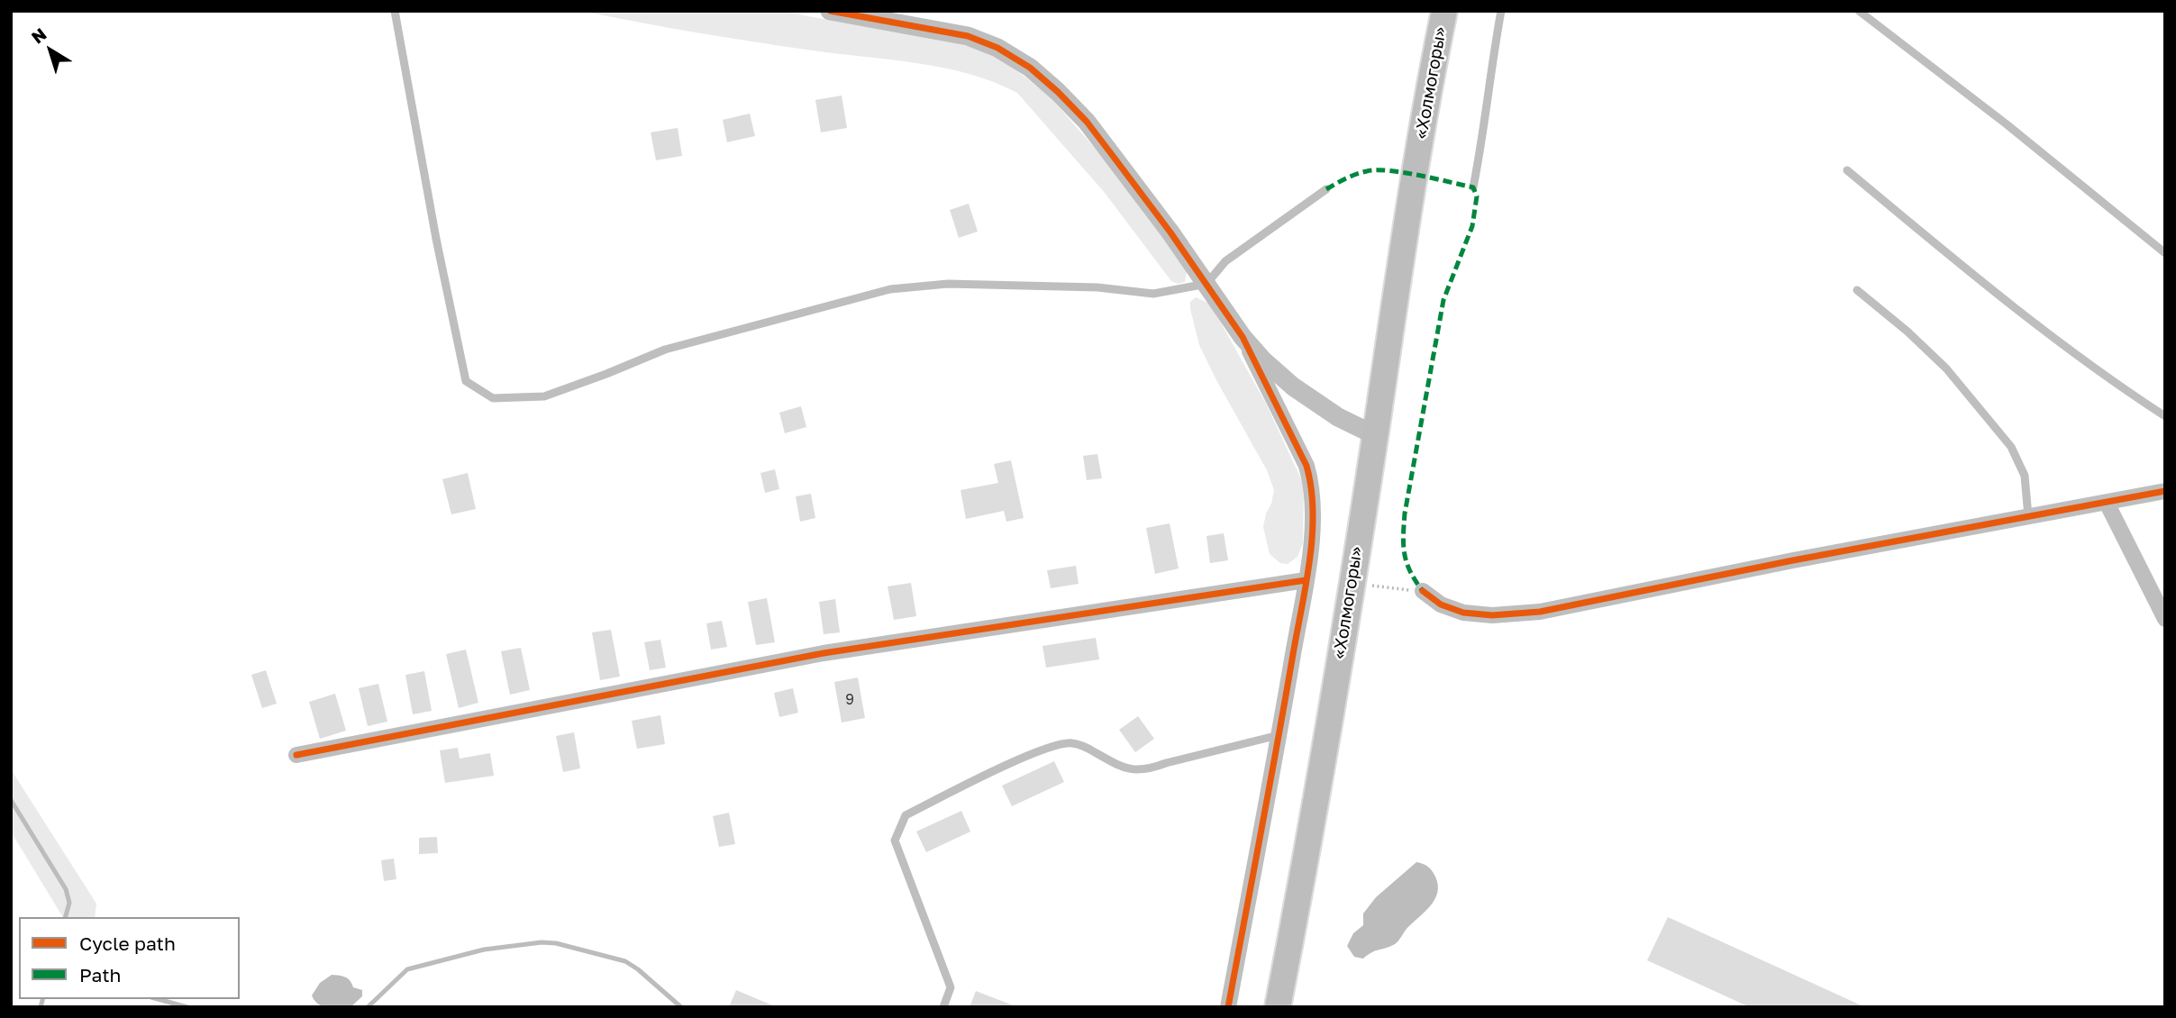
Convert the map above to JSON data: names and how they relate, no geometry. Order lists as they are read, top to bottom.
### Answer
{
  "streets": {
    "highway": ["«Холмогоры»"]
  },
  "house_numbers": ["9"],
  "legend": ["Cycle path", "Path"],
  "north": "top left"
}
